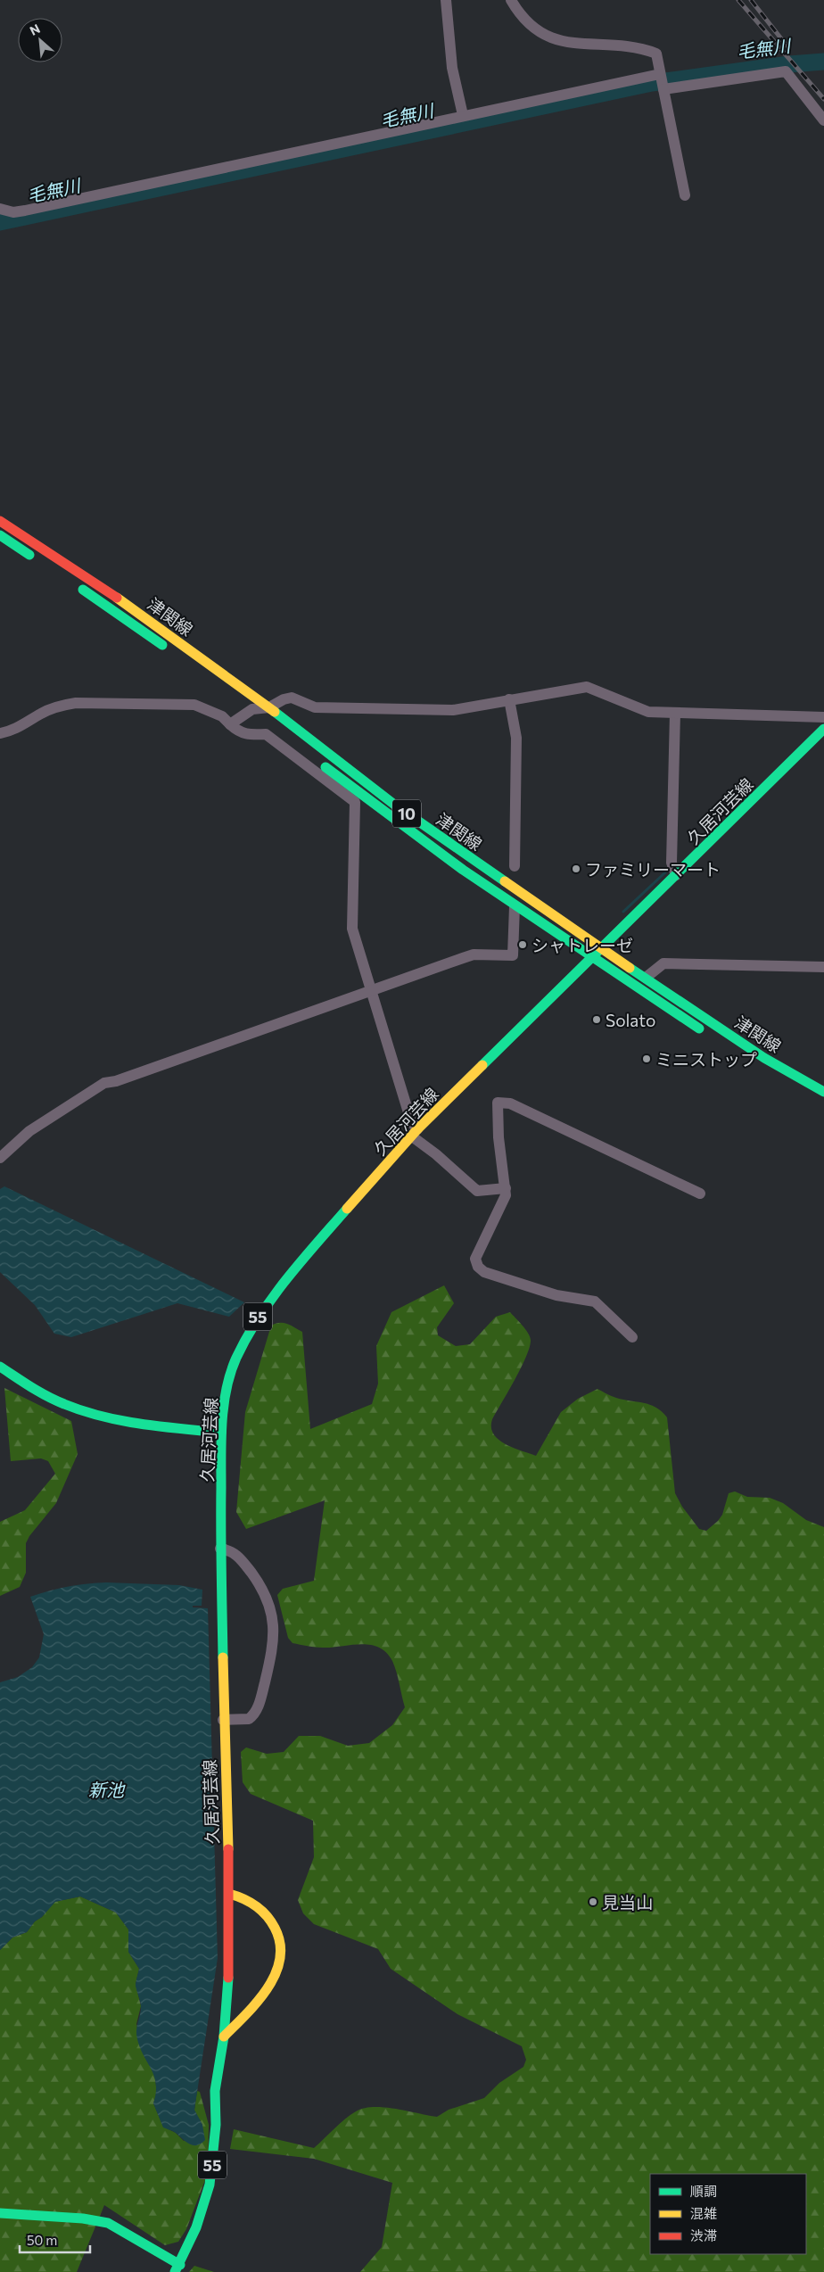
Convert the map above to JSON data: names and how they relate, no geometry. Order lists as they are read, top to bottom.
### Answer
{
  "streets": {
    "main road": [
      "津関線",
      "久居河芸線",
      "10",
      "55"
    ]
  },
  "crossings": [
    ["津関線", "久居河芸線"]
  ],
  "water": ["毛無川", "新池"],
  "places": [
    "ファミリーマート",
    "シャトレーゼ",
    "Solato",
    "ミニストップ",
    "見当山"
  ],
  "legend": ["順調", "混雑", "渋滞"],
  "scale_bar": "50 m",
  "north": "top left"
}
